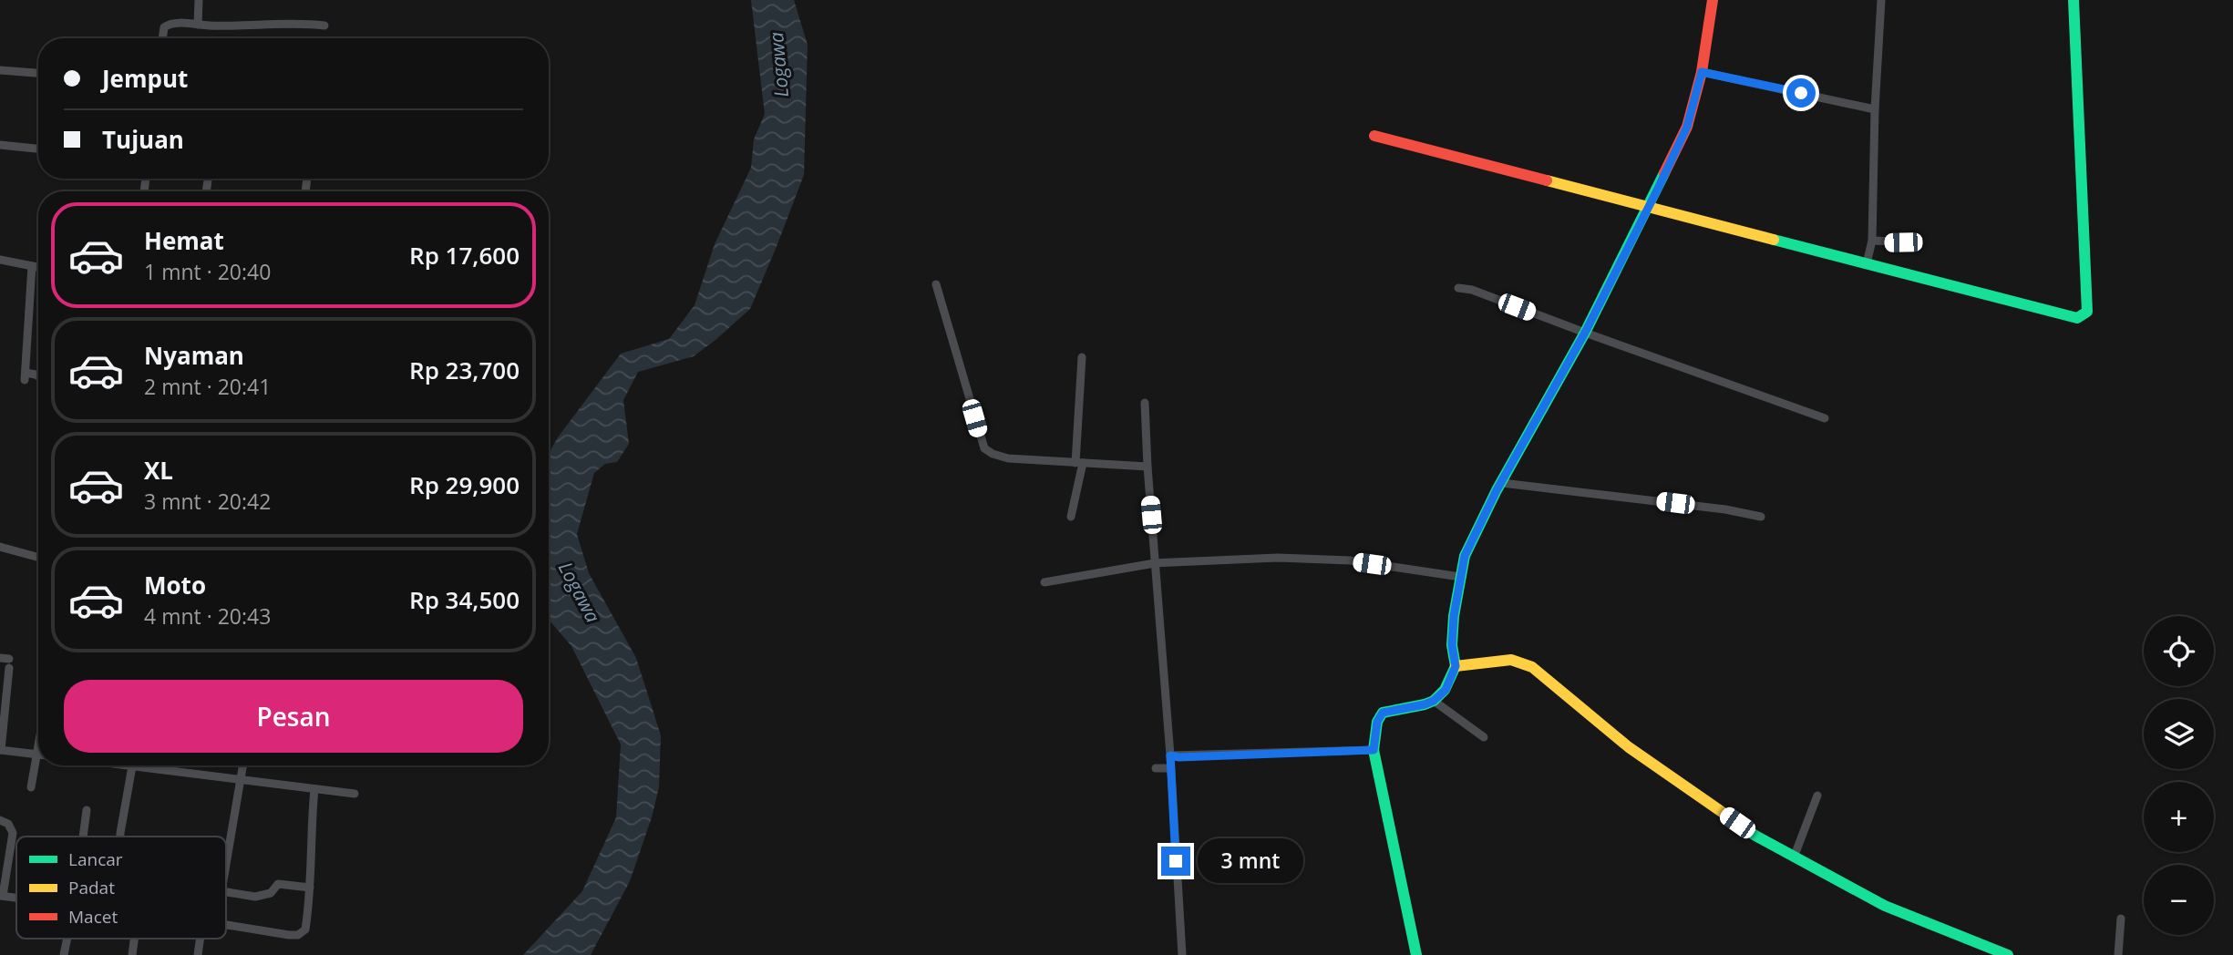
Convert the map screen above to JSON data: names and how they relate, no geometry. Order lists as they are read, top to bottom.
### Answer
{
  "water": ["Logawa"],
  "legend": ["Lancar", "Padat", "Macet"],
  "page": {
    "banner": ["Jemput", "Tujuan"],
    "list": [
      {
        "name": "Hemat",
        "note": "1 mnt · 20:40",
        "value": "Rp 17,600"
      },
      {
        "name": "Nyaman",
        "note": "2 mnt · 20:41",
        "value": "Rp 23,700"
      },
      {
        "name": "XL",
        "note": "3 mnt · 20:42",
        "value": "Rp 29,900"
      },
      {
        "name": "Moto",
        "note": "4 mnt · 20:43",
        "value": "Rp 34,500"
      }
    ],
    "map_buttons": ["+", "−"],
    "buttons": "Pesan",
    "bubble": "3 mnt"
  }
}
